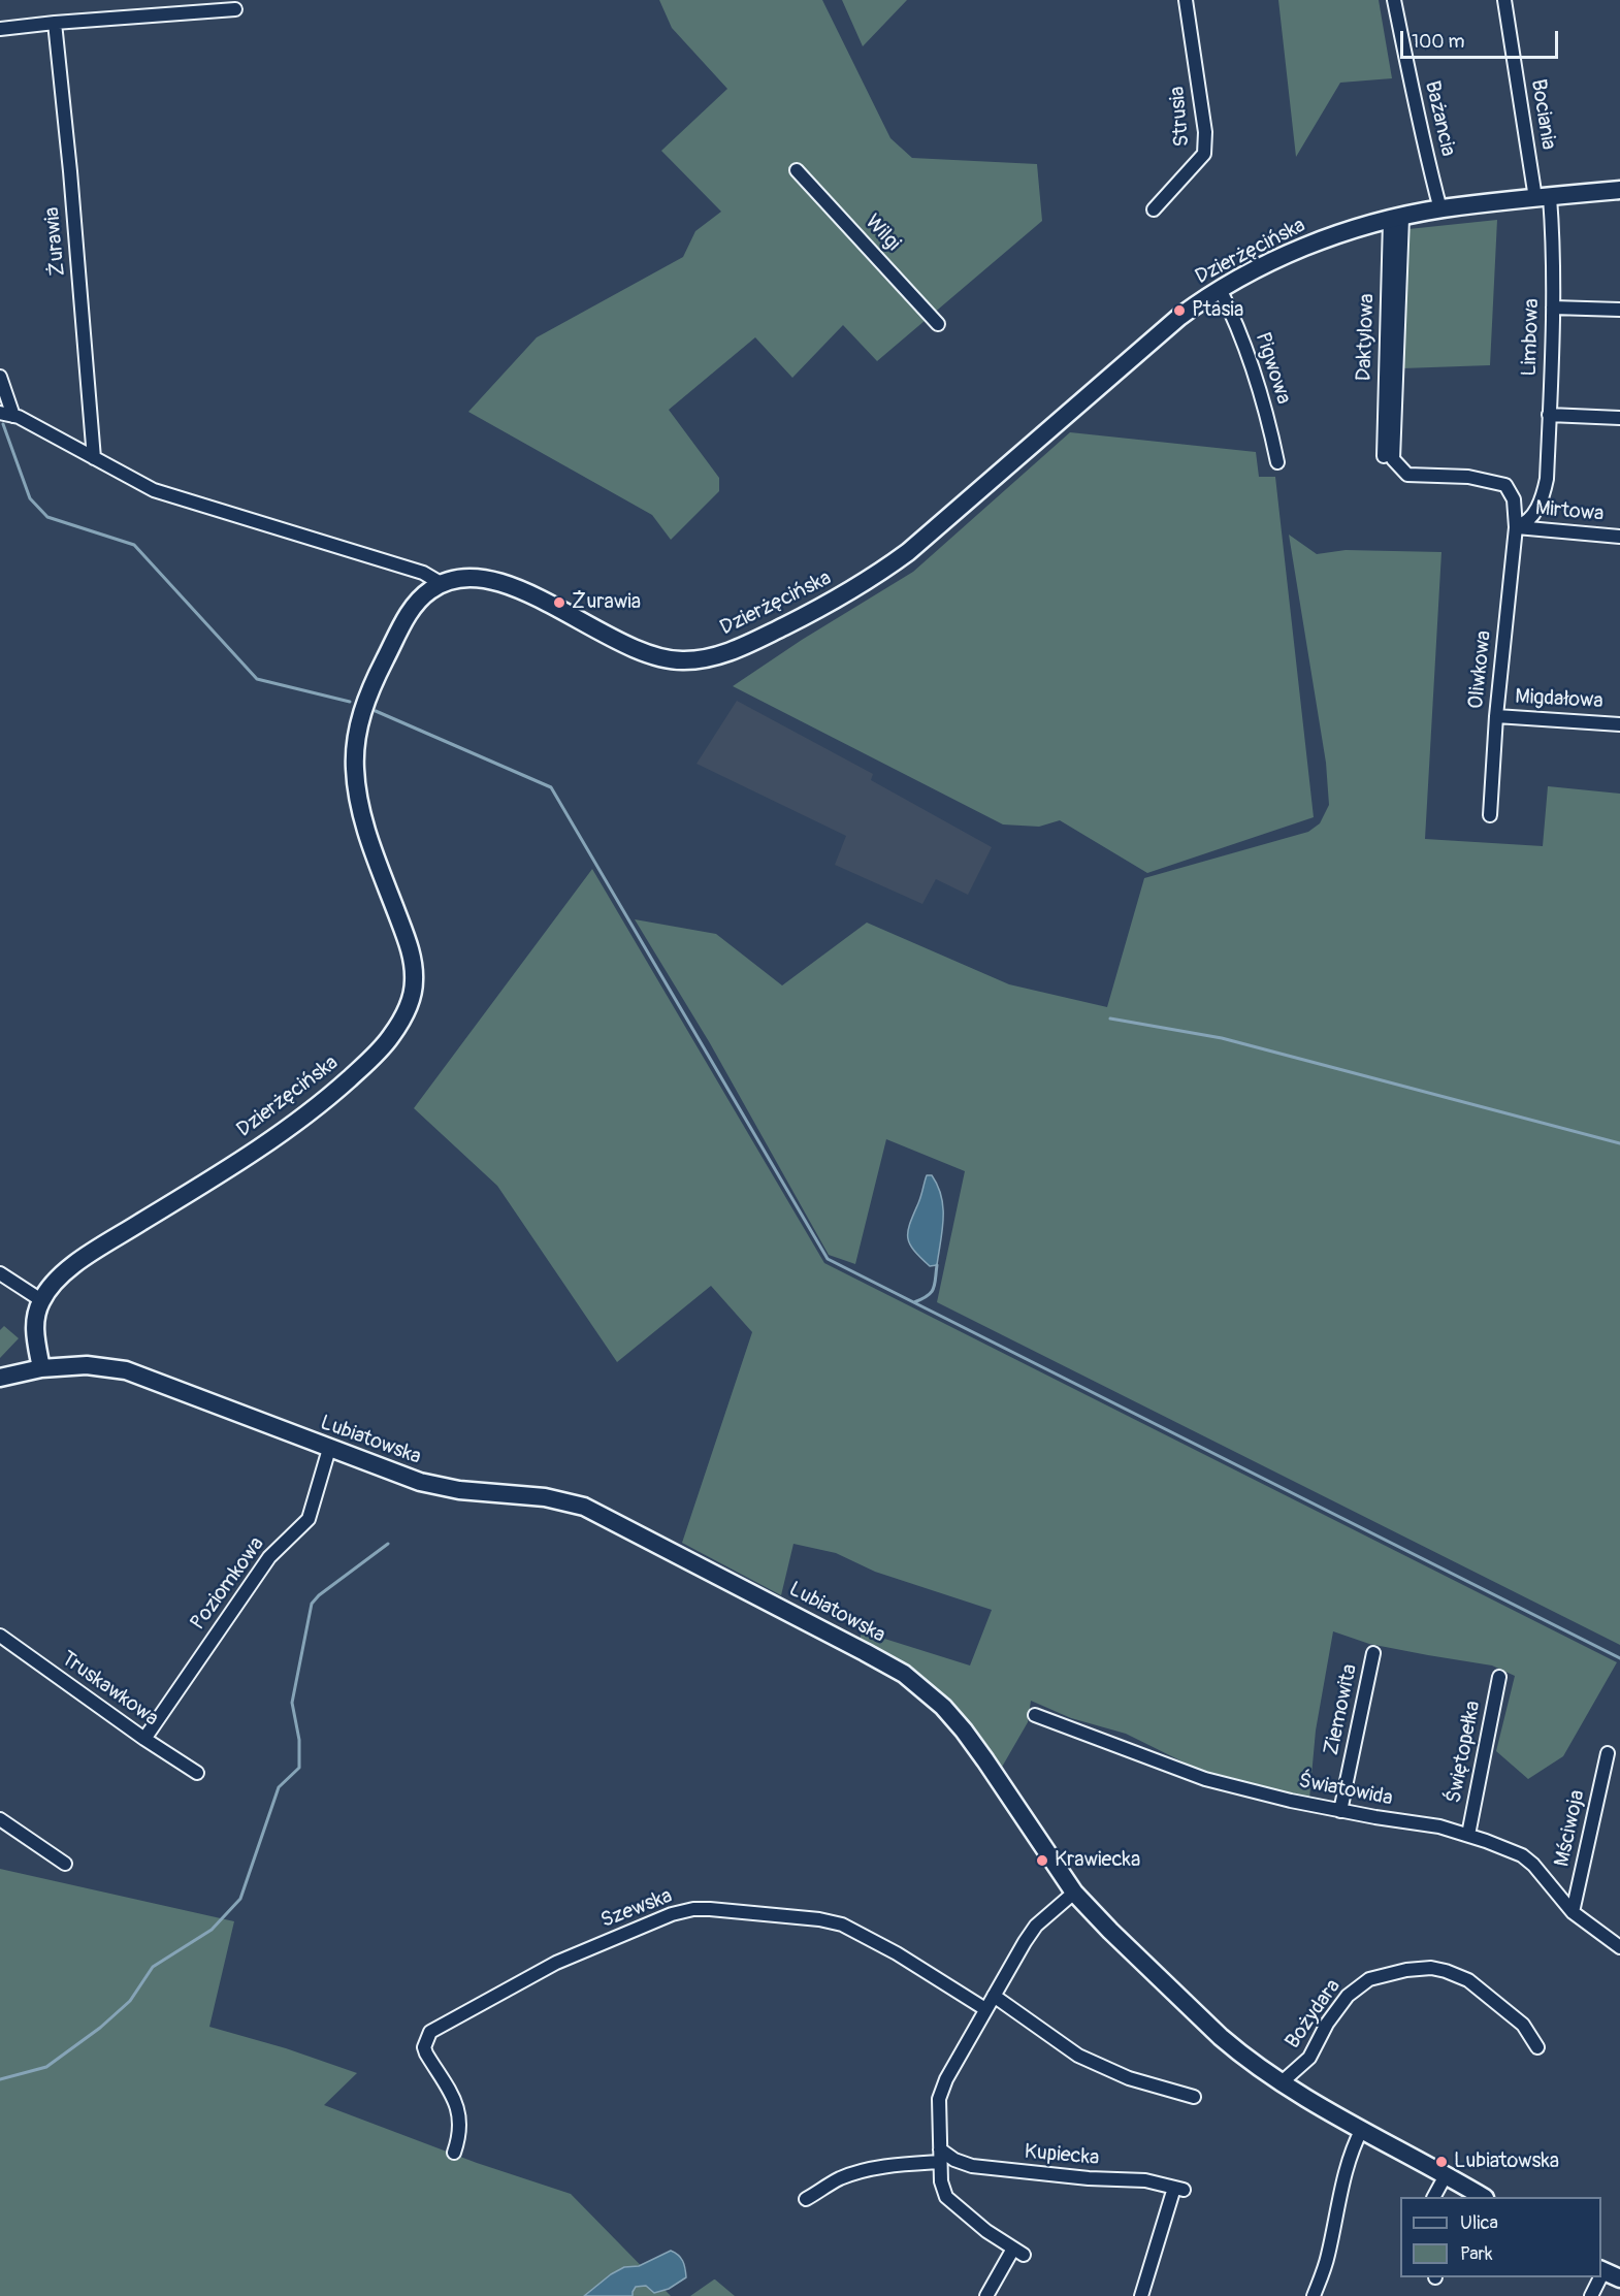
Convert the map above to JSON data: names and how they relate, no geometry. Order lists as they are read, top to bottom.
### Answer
{
  "streets": {
    "street": [
      "Bociania",
      "Strusia",
      "Bażancia",
      "Wilgi",
      "Żurawia",
      "Dzierżęcińska",
      "Daktylowa",
      "Limbowa",
      "Pigwowa",
      "Mirtowa",
      "Oliwkowa",
      "Migdałowa",
      "Lubiatowska",
      "Poziomkowa",
      "Truskawkowa",
      "Ziemowita",
      "Świętopełka",
      "Światowida",
      "Mściwoja",
      "Szewska",
      "Bożydara",
      "Kupiecka"
    ]
  },
  "crossings": [
    ["Bociania", "Dzierżęcińska"],
    ["Bociania", "Limbowa"],
    ["Bażancia", "Dzierżęcińska"],
    ["Dzierżęcińska", "Daktylowa"],
    ["Dzierżęcińska", "Limbowa"],
    ["Dzierżęcińska", "Pigwowa"],
    ["Dzierżęcińska", "Oliwkowa"],
    ["Daktylowa", "Oliwkowa"],
    ["Limbowa", "Mirtowa"],
    ["Limbowa", "Oliwkowa"],
    ["Mirtowa", "Oliwkowa"],
    ["Oliwkowa", "Migdałowa"],
    ["Lubiatowska", "Poziomkowa"],
    ["Lubiatowska", "Bożydara"],
    ["Poziomkowa", "Truskawkowa"],
    ["Ziemowita", "Światowida"],
    ["Świętopełka", "Światowida"],
    ["Światowida", "Mściwoja"]
  ],
  "places": [
    "Ptasia",
    "Żurawia",
    "Krawiecka",
    "Lubiatowska"
  ],
  "legend": ["Ulica", "Park"],
  "scale_bar": "100 m"
}
